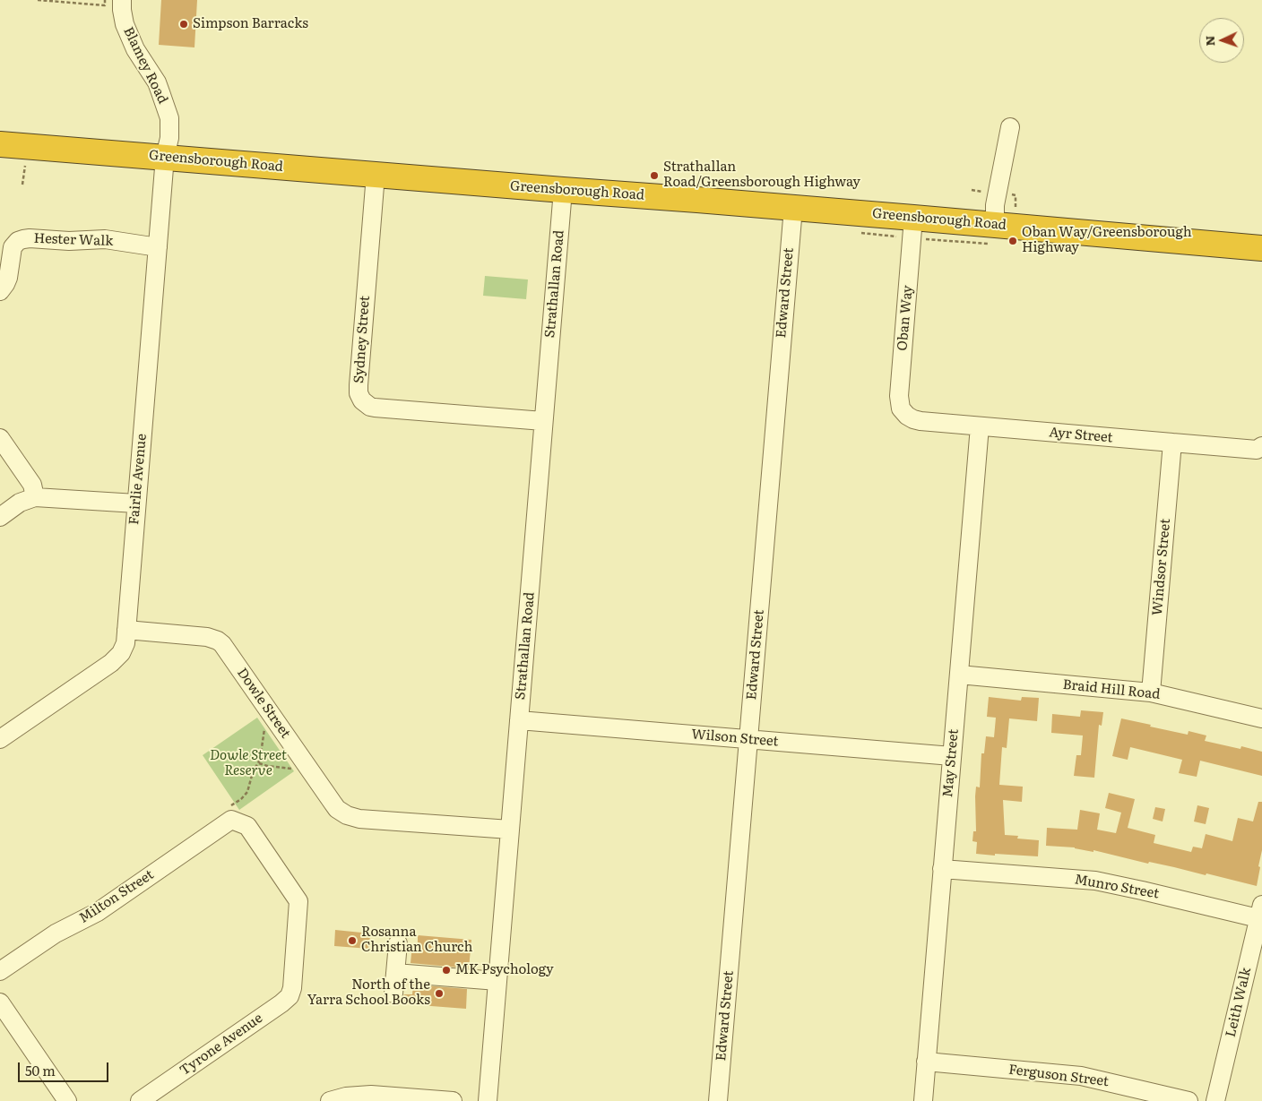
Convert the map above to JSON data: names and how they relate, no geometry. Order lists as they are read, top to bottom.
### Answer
{
  "streets": {
    "highway": ["Greensborough Road"],
    "street": [
      "Blamey Road",
      "Hester Walk",
      "Strathallan Road",
      "Edward Street",
      "Oban Way",
      "Sydney Street",
      "Ayr Street",
      "Fairlie Avenue",
      "Windsor Street",
      "Braid Hill Road",
      "Dowle Street",
      "Wilson Street",
      "May Street",
      "Munro Street",
      "Milton Street",
      "Leith Walk",
      "Tyrone Avenue",
      "Ferguson Street"
    ]
  },
  "crossings": [
    ["Blamey Road", "Greensborough Road"],
    ["Blamey Road", "Fairlie Avenue"],
    ["Greensborough Road", "Strathallan Road"],
    ["Greensborough Road", "Edward Street"],
    ["Greensborough Road", "Oban Way"],
    ["Greensborough Road", "Sydney Street"],
    ["Greensborough Road", "Fairlie Avenue"],
    ["Hester Walk", "Fairlie Avenue"],
    ["Strathallan Road", "Sydney Street"],
    ["Strathallan Road", "Dowle Street"],
    ["Strathallan Road", "Wilson Street"],
    ["Edward Street", "Wilson Street"],
    ["Oban Way", "Ayr Street"],
    ["Ayr Street", "Windsor Street"],
    ["Ayr Street", "May Street"],
    ["Fairlie Avenue", "Dowle Street"],
    ["Windsor Street", "Braid Hill Road"],
    ["Braid Hill Road", "May Street"],
    ["Wilson Street", "May Street"],
    ["May Street", "Munro Street"],
    ["May Street", "Ferguson Street"],
    ["Munro Street", "Leith Walk"],
    ["Milton Street", "Tyrone Avenue"]
  ],
  "parks": ["Dowle Street Reserve"],
  "places": [
    "Simpson Barracks",
    "Strathallan Road/Greensborough Highway",
    "Oban Way/Greensborough Highway",
    "Rosanna Christian Church",
    "MK Psychology",
    "North of the Yarra School Books"
  ],
  "scale_bar": "50 m",
  "north": "left"
}
